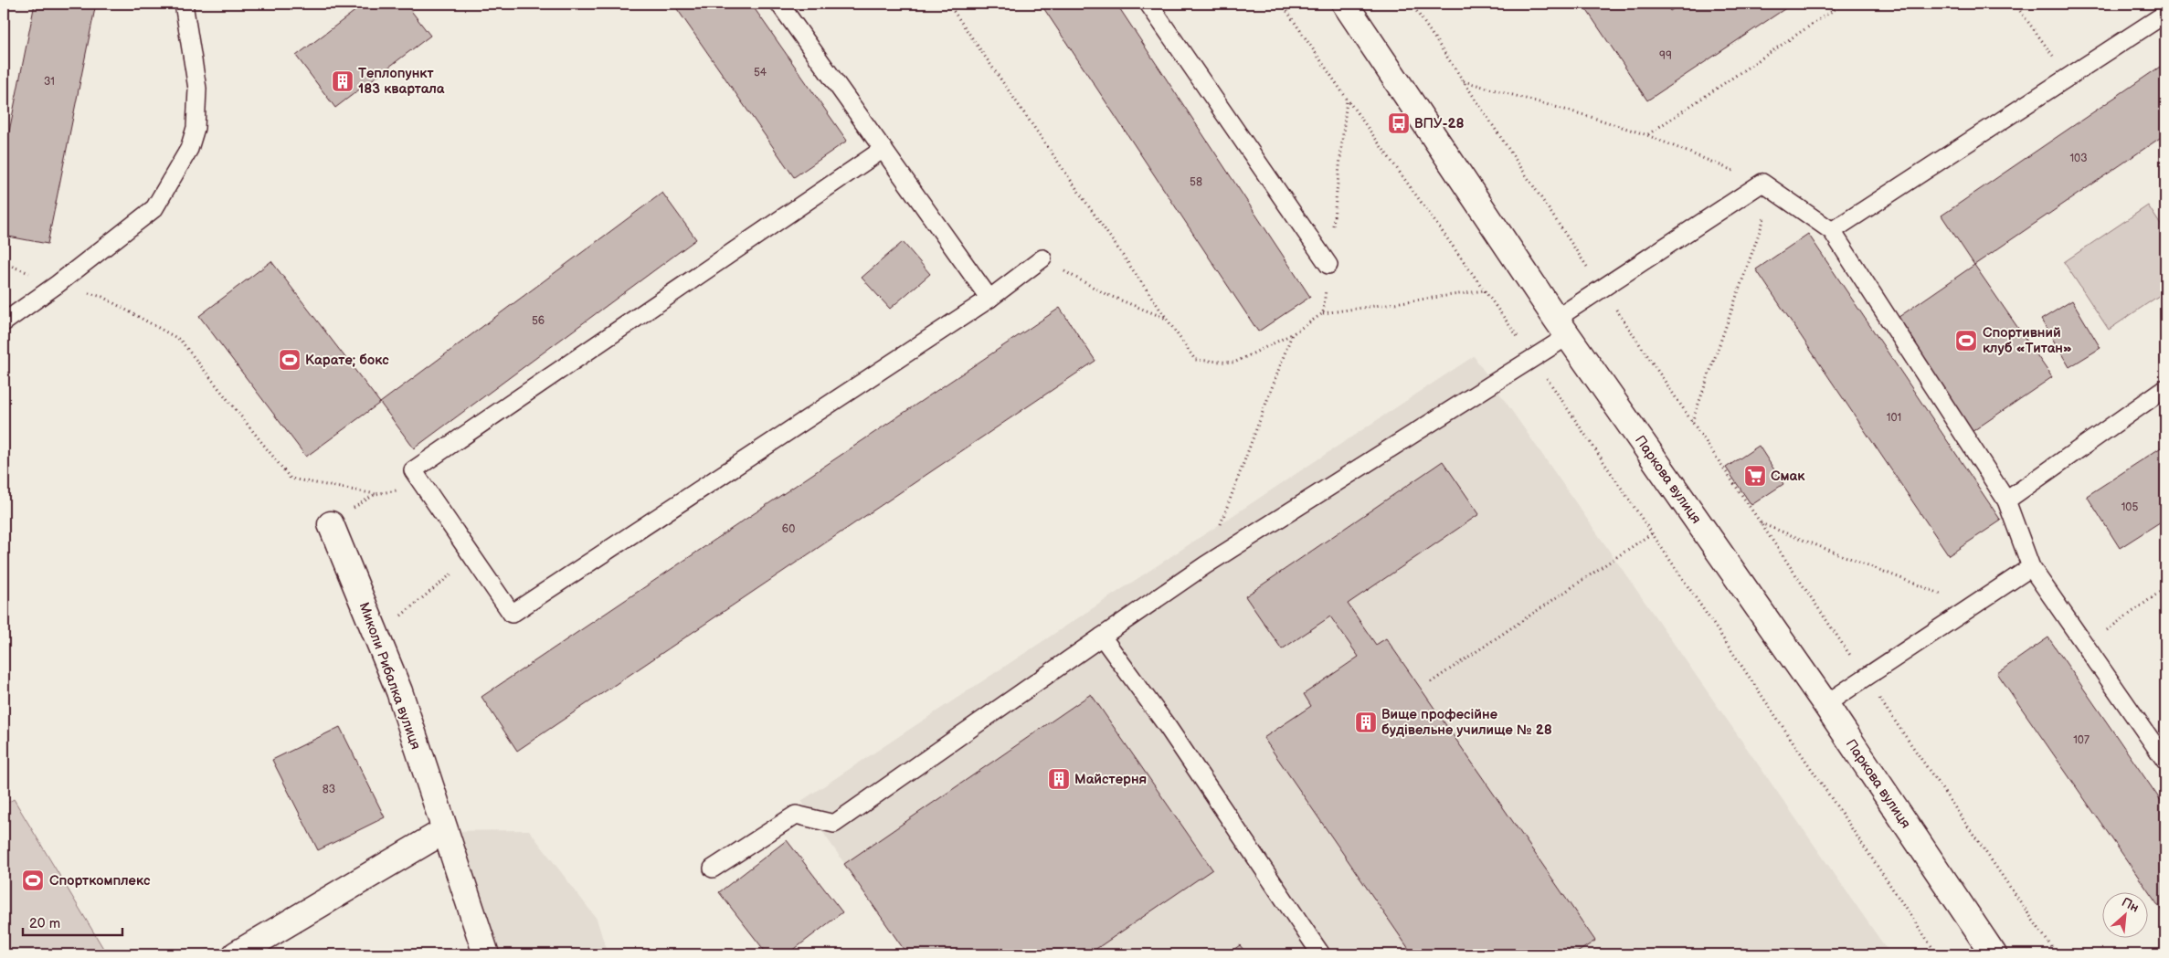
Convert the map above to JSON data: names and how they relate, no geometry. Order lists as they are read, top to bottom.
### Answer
{
  "streets": {
    "street": ["Паркова вулиця", "Миколи Рибалка вулиця"]
  },
  "places": {
    "building": ["Теплопункт 183 квартала", "Вище професійне будівельне училище № 28", "Майстерня"],
    "bus stop": ["ВПУ-28"],
    "sports": ["Спортивний клуб «Титан»", "Карате; бокс", "Спорткомплекс"],
    "supermarket": ["Смак"]
  },
  "house_numbers": [
    "99",
    "54",
    "31",
    "103",
    "58",
    "56",
    "101",
    "105",
    "60",
    "107",
    "83"
  ],
  "scale_bar": "20 m",
  "north": "top right"
}
